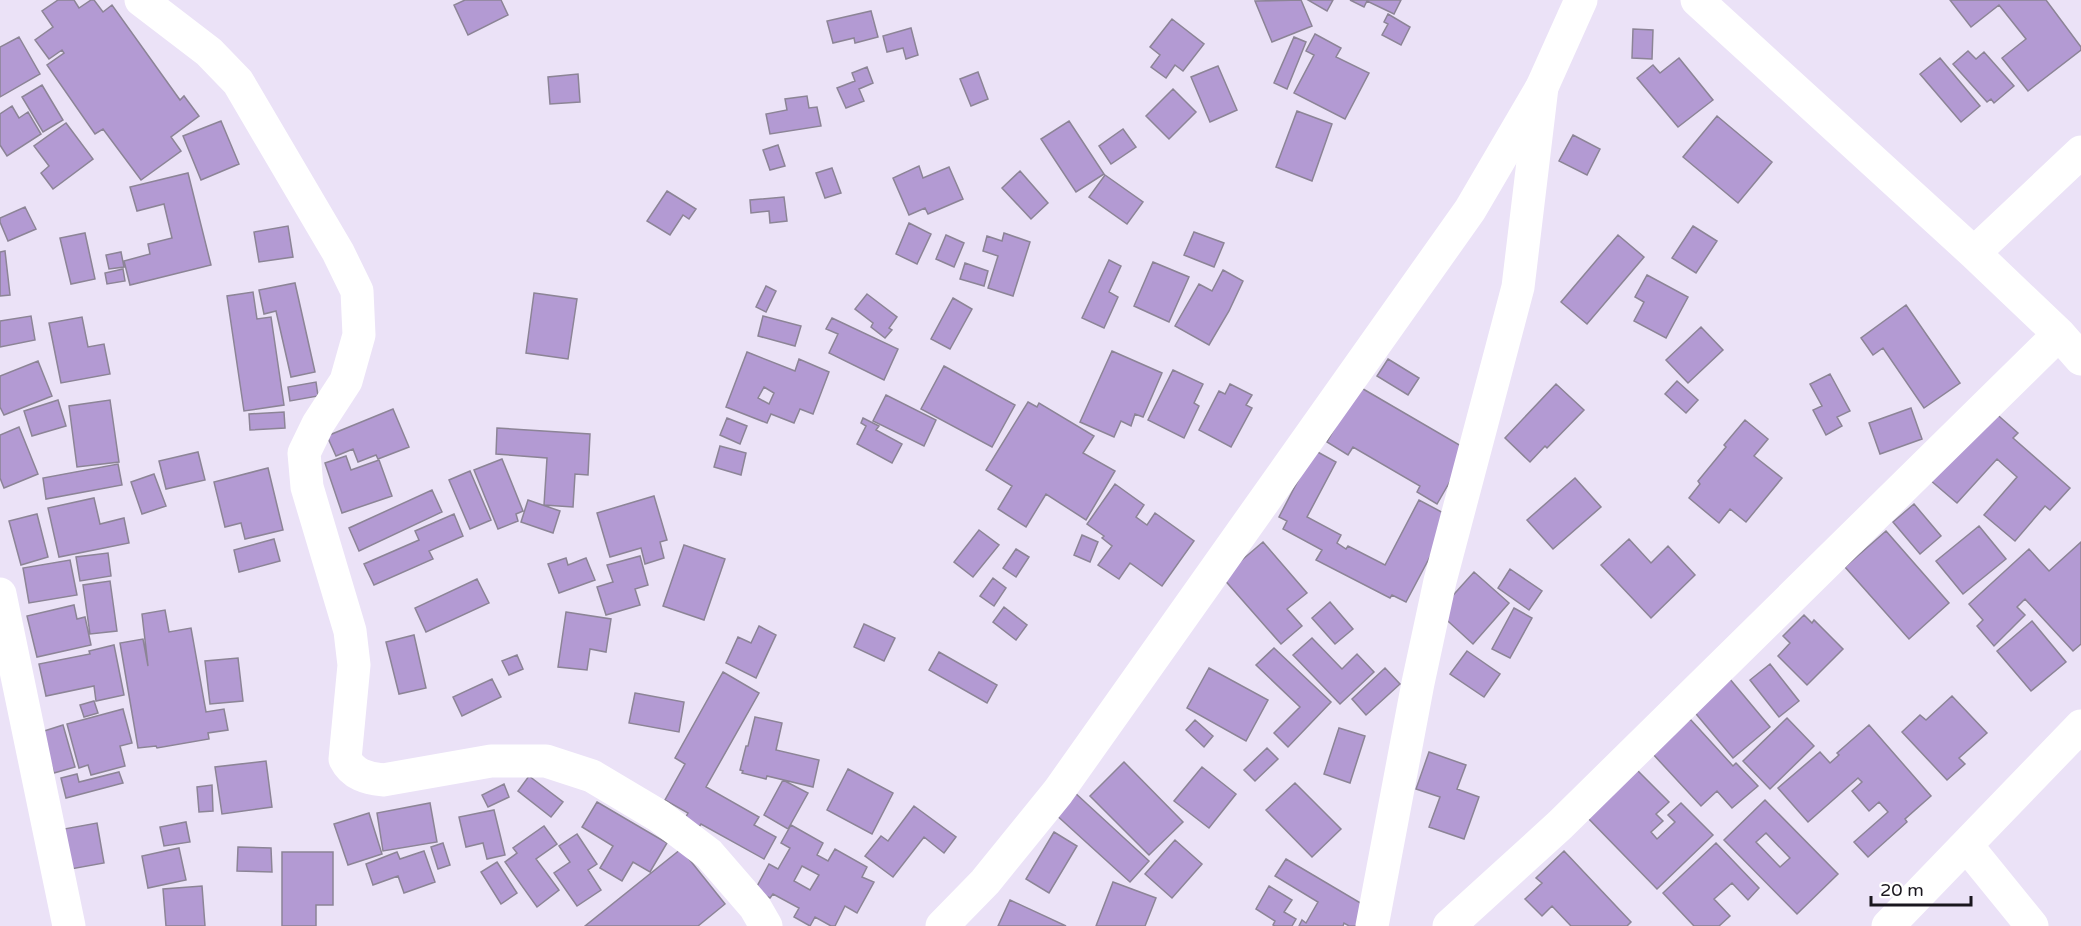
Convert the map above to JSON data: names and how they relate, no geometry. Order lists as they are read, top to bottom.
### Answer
{
  "scale_bar": "20 m"
}
